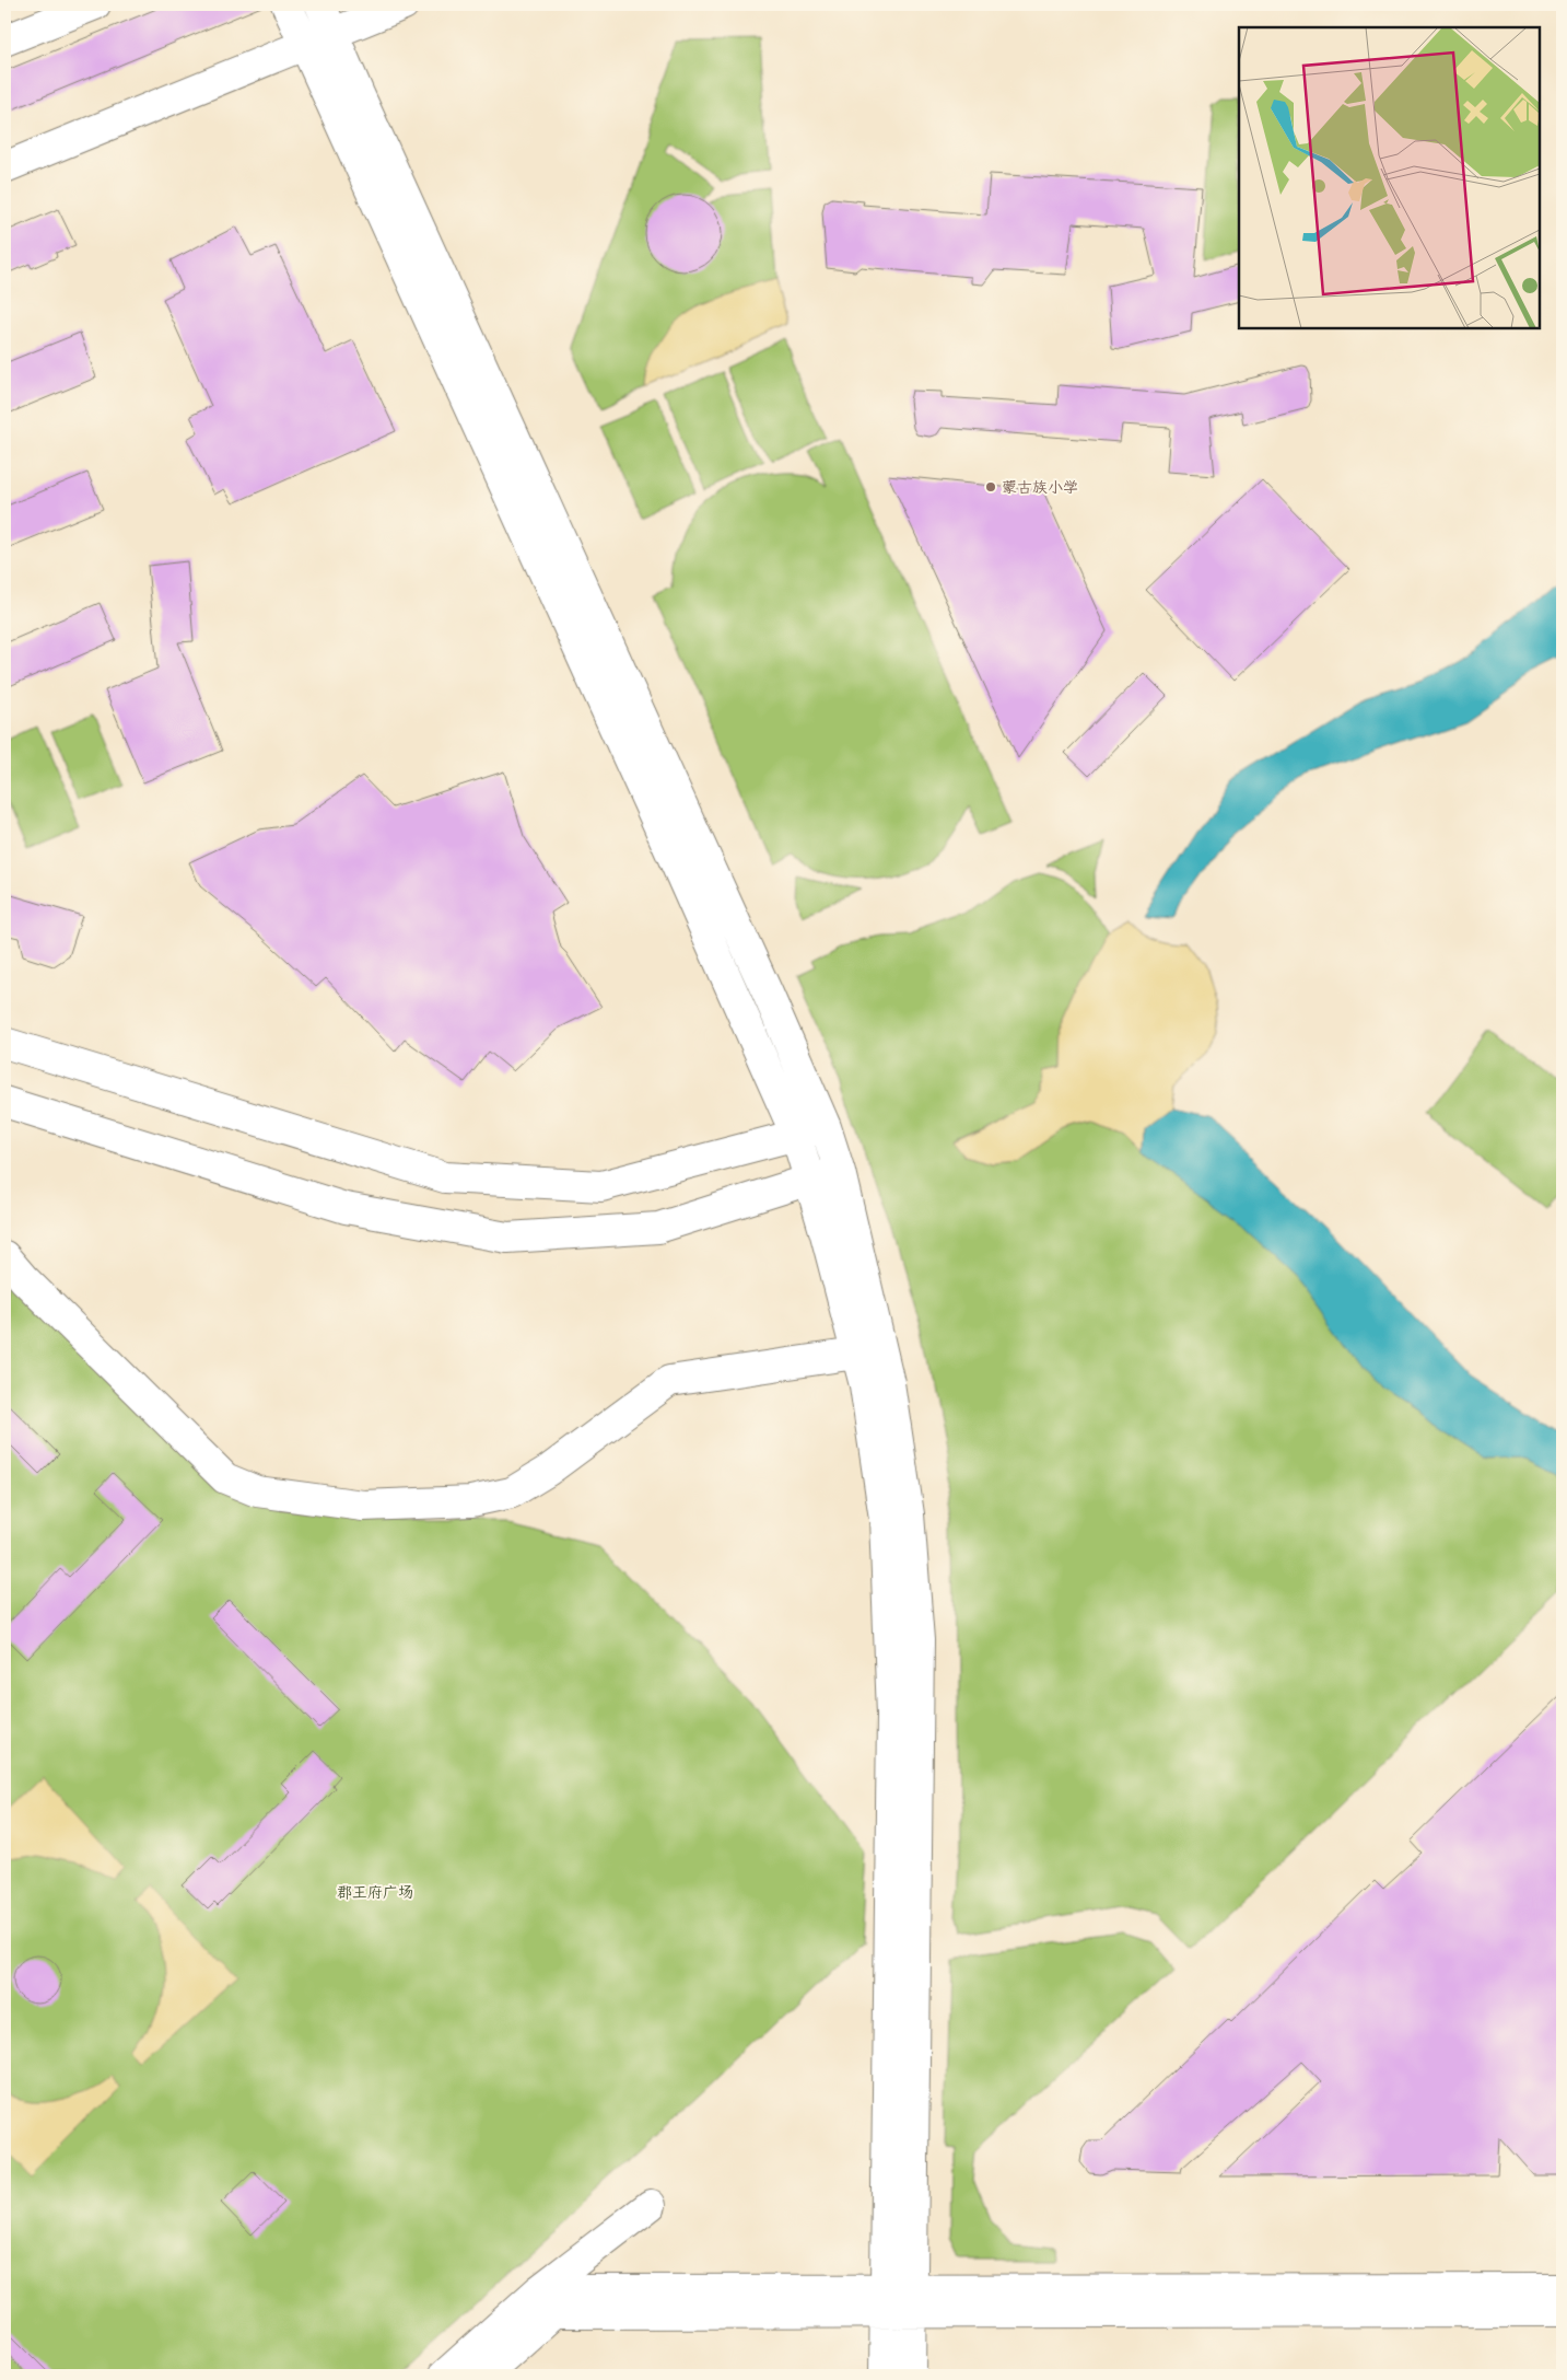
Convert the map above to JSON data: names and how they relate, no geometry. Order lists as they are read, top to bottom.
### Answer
{
  "parks": ["郡王府广场"],
  "places": ["蒙古族小学"]
}
